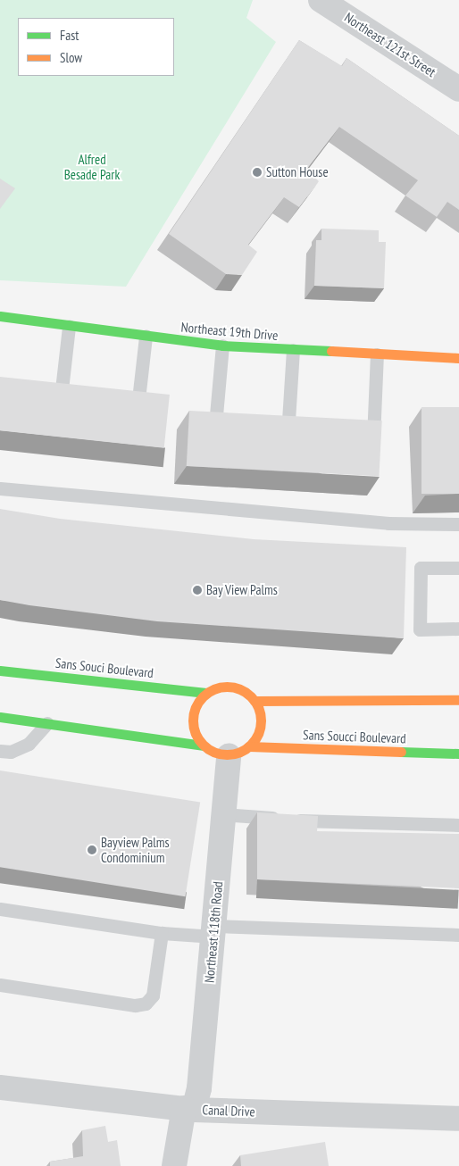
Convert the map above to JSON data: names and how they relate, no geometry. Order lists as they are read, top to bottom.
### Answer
{
  "streets": {
    "street": [
      "Northeast 121st Street",
      "Northeast 19th Drive",
      "Sans Souci Boulevard",
      "Sans Soucci Boulevard",
      "Northeast 118th Road",
      "Canal Drive"
    ]
  },
  "crossings": [
    ["Sans Souci Boulevard", "Sans Soucci Boulevard"],
    ["Sans Souci Boulevard", "Northeast 118th Road"],
    ["Sans Soucci Boulevard", "Northeast 118th Road"],
    ["Northeast 118th Road", "Canal Drive"]
  ],
  "parks": ["Alfred Besade Park"],
  "places": ["Sutton House", "Bay View Palms", "Bayview Palms Condominium"],
  "legend": ["Fast", "Slow"]
}
